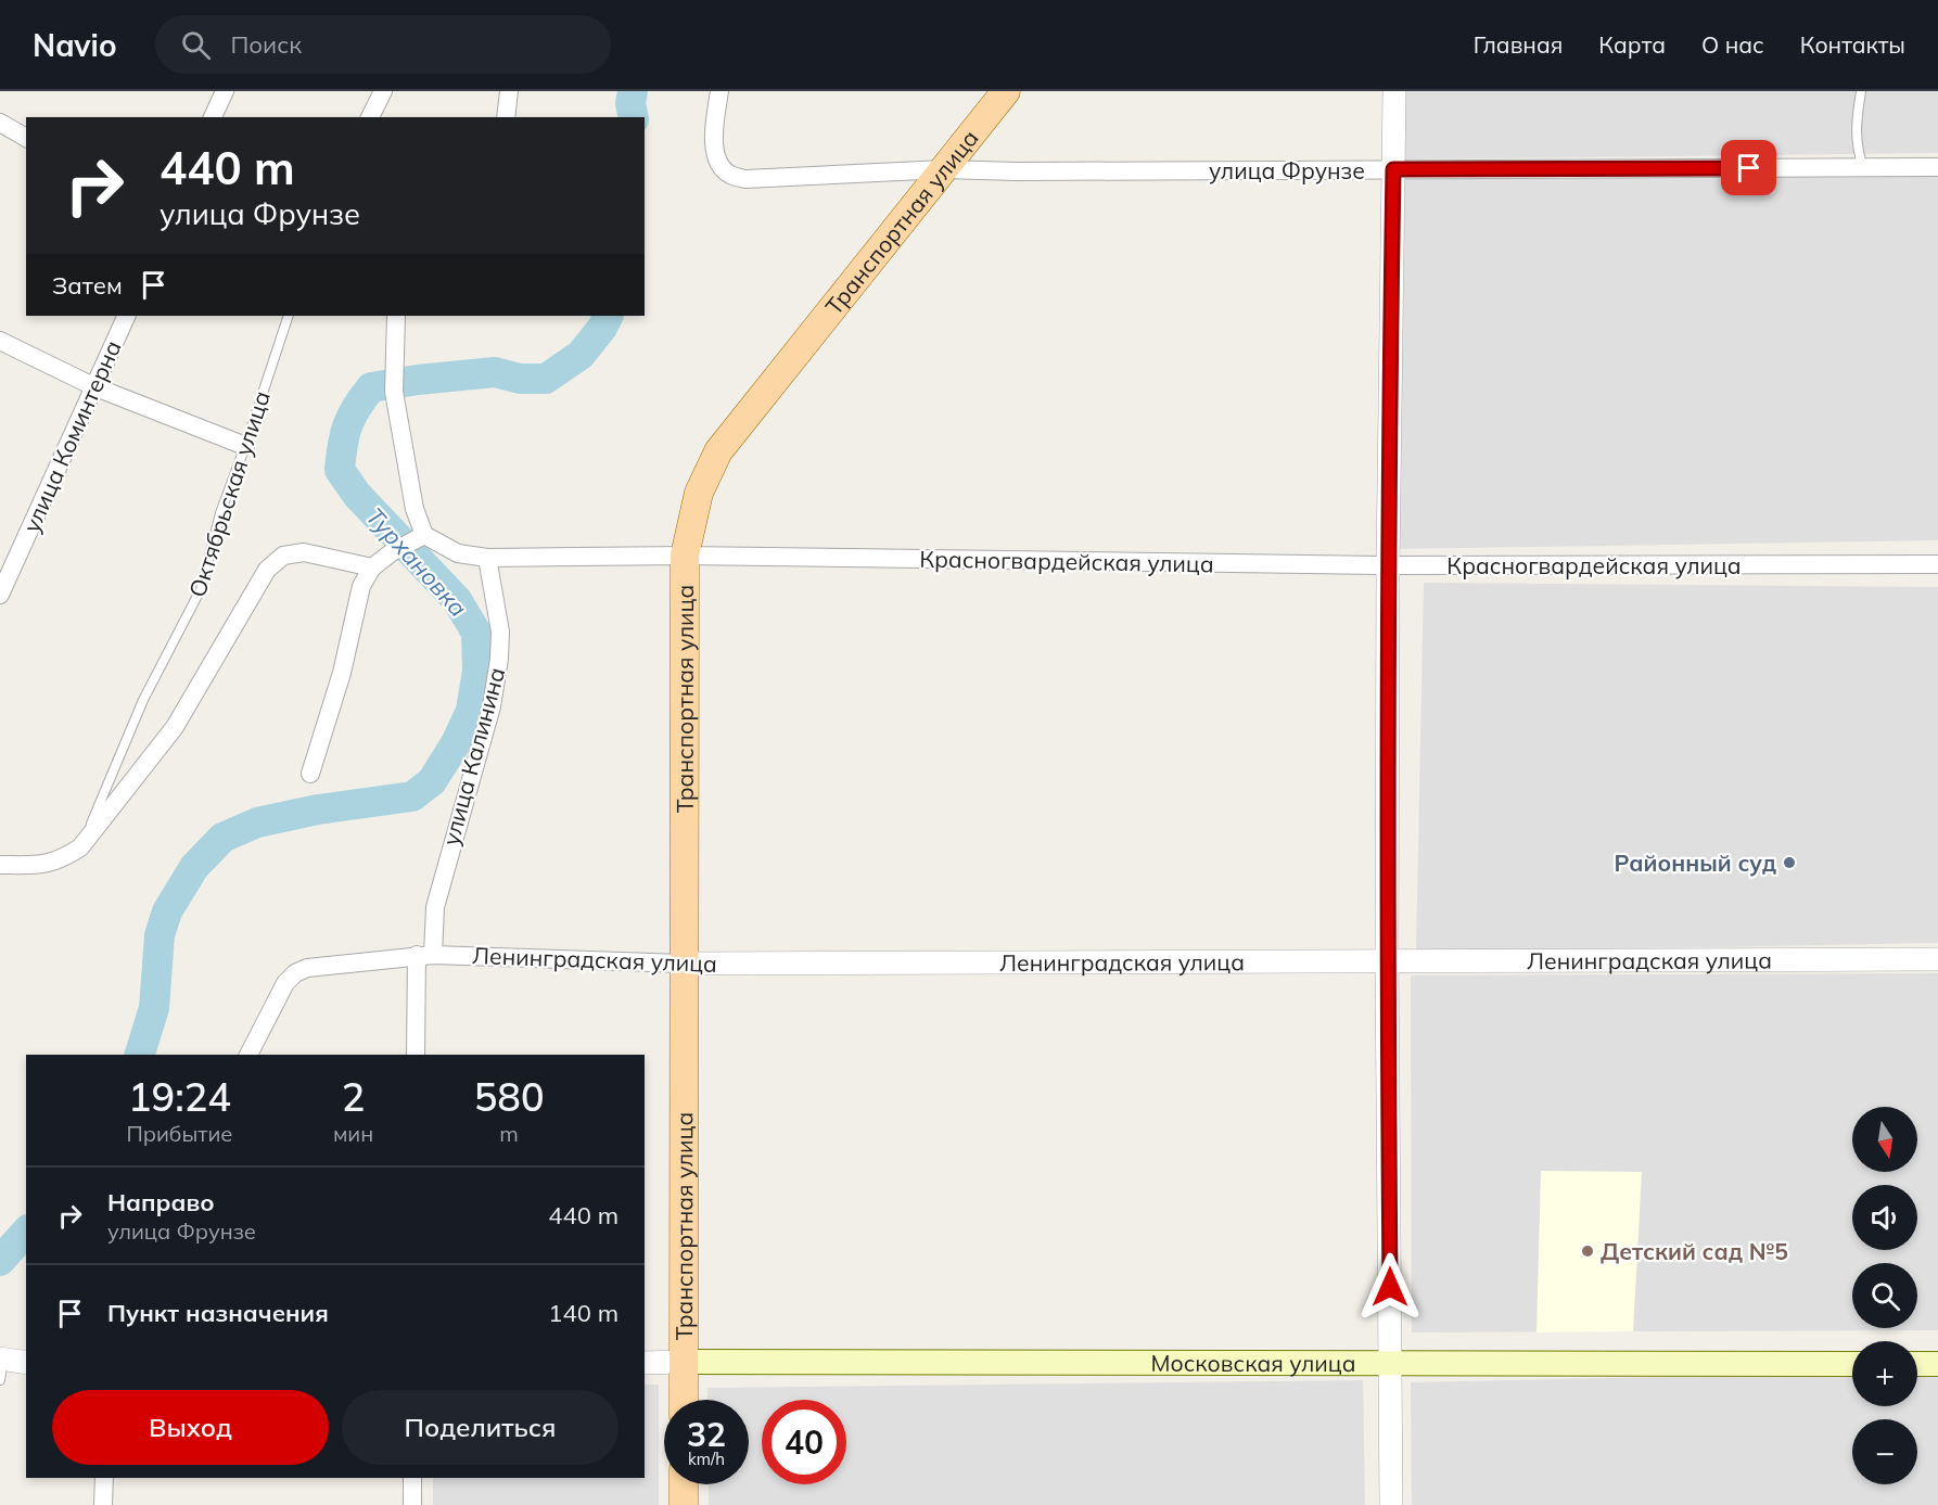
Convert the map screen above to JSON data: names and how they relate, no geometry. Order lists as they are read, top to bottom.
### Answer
{
  "streets": {
    "main road": ["Транспортная улица", "Московская улица"],
    "street": [
      "улица Фрунзе",
      "улица Коминтерна",
      "Красногвардейская улица",
      "улица Калинина",
      "Ленинградская улица"
    ],
    "lane": ["Октябрьская улица"]
  },
  "crossings": [
    ["улица Фрунзе", "Транспортная улица"],
    ["Транспортная улица", "Красногвардейская улица"],
    ["Транспортная улица", "Ленинградская улица"],
    ["Транспортная улица", "Московская улица"],
    ["Красногвардейская улица", "улица Калинина"],
    ["улица Калинина", "Ленинградская улица"]
  ],
  "water": ["Турхановка"],
  "places": ["Районный суд", "Детский сад №5"],
  "north": "bottom",
  "page": {
    "header": "Navio",
    "search": "Поиск",
    "nav": [
      "Главная",
      "Карта",
      "О нас",
      "Контакты"
    ],
    "turn": ["440 m", "улица Фрунзе"],
    "then": "Затем",
    "eta": [
      "19:24",
      "Прибытие",
      "2",
      "мин",
      "580",
      "m"
    ],
    "map_buttons": ["+", "−"],
    "list": [
      {
        "name": "Направо",
        "note": "улица Фрунзе",
        "value": "440 m"
      },
      {
        "name": "Пункт назначения",
        "value": "140 m"
      }
    ],
    "buttons": ["Выход", "Поделиться"],
    "speed": "32 km/h",
    "limit": "40"
  }
}
